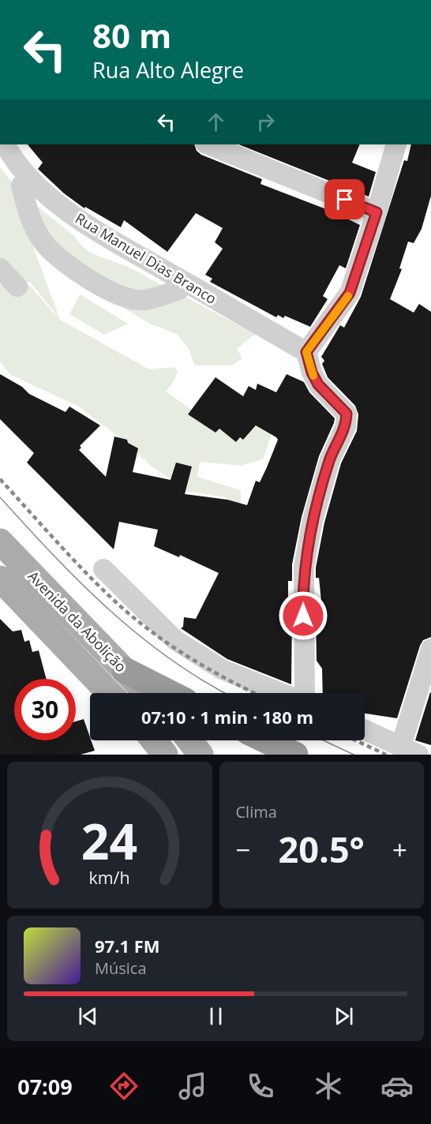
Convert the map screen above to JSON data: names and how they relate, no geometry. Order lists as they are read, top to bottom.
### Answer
{
  "streets": {
    "main road": ["Avenida da Abolição"],
    "street": ["Rua Manuel Dias Branco"]
  },
  "page": {
    "turn": ["80 m", "Rua Alto Alegre"],
    "limit": "30",
    "trip": "07:10 · 1 min · 180 m",
    "tile": "Clima",
    "heat": ["−", "20.5°", "+"],
    "song": ["97.1 FM", "Música"],
    "tabs": "07:09",
    "gauge": ["24", "km/h"]
  }
}
